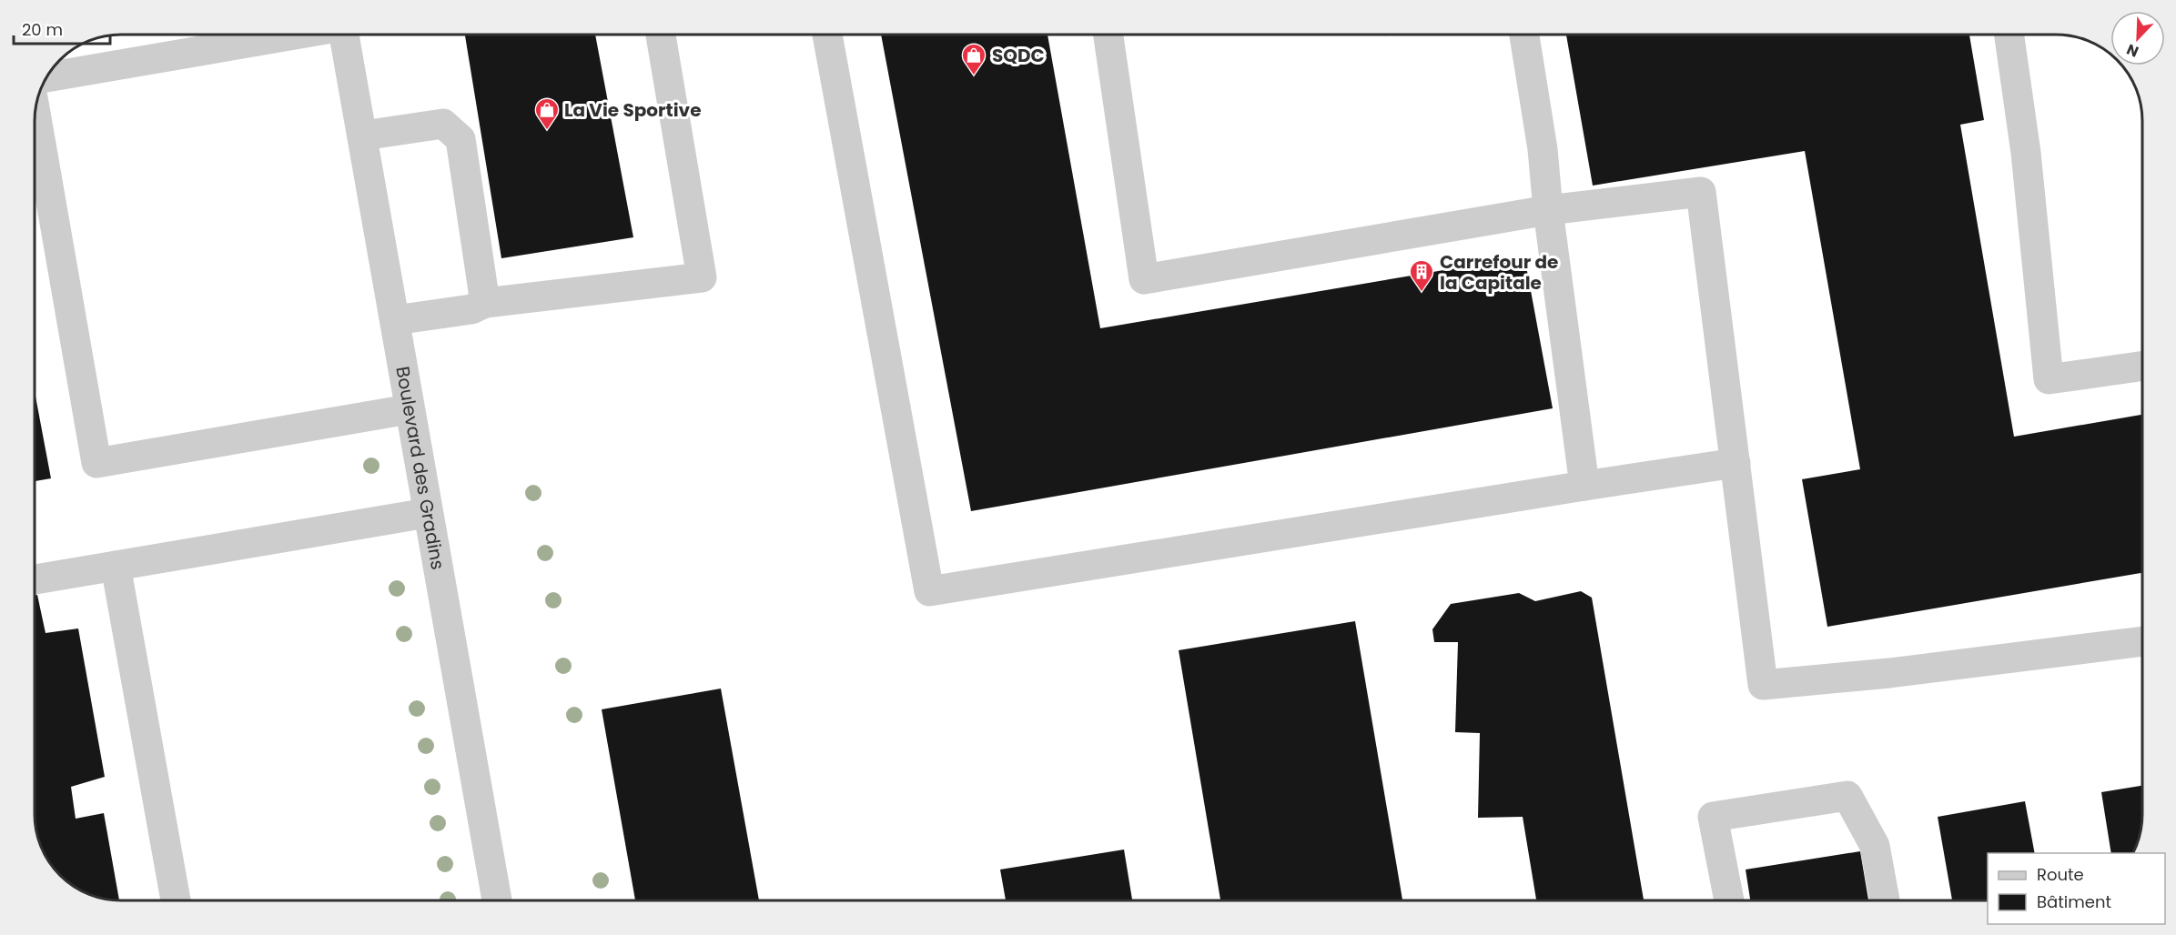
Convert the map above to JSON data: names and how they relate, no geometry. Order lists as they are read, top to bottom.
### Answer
{
  "streets": {
    "street": ["Boulevard des Gradins"]
  },
  "places": {
    "shop": ["SQDC", "La Vie Sportive"],
    "building": ["Carrefour de la Capitale"]
  },
  "legend": ["Route", "Bâtiment"],
  "scale_bar": "20 m",
  "north": "bottom left"
}
